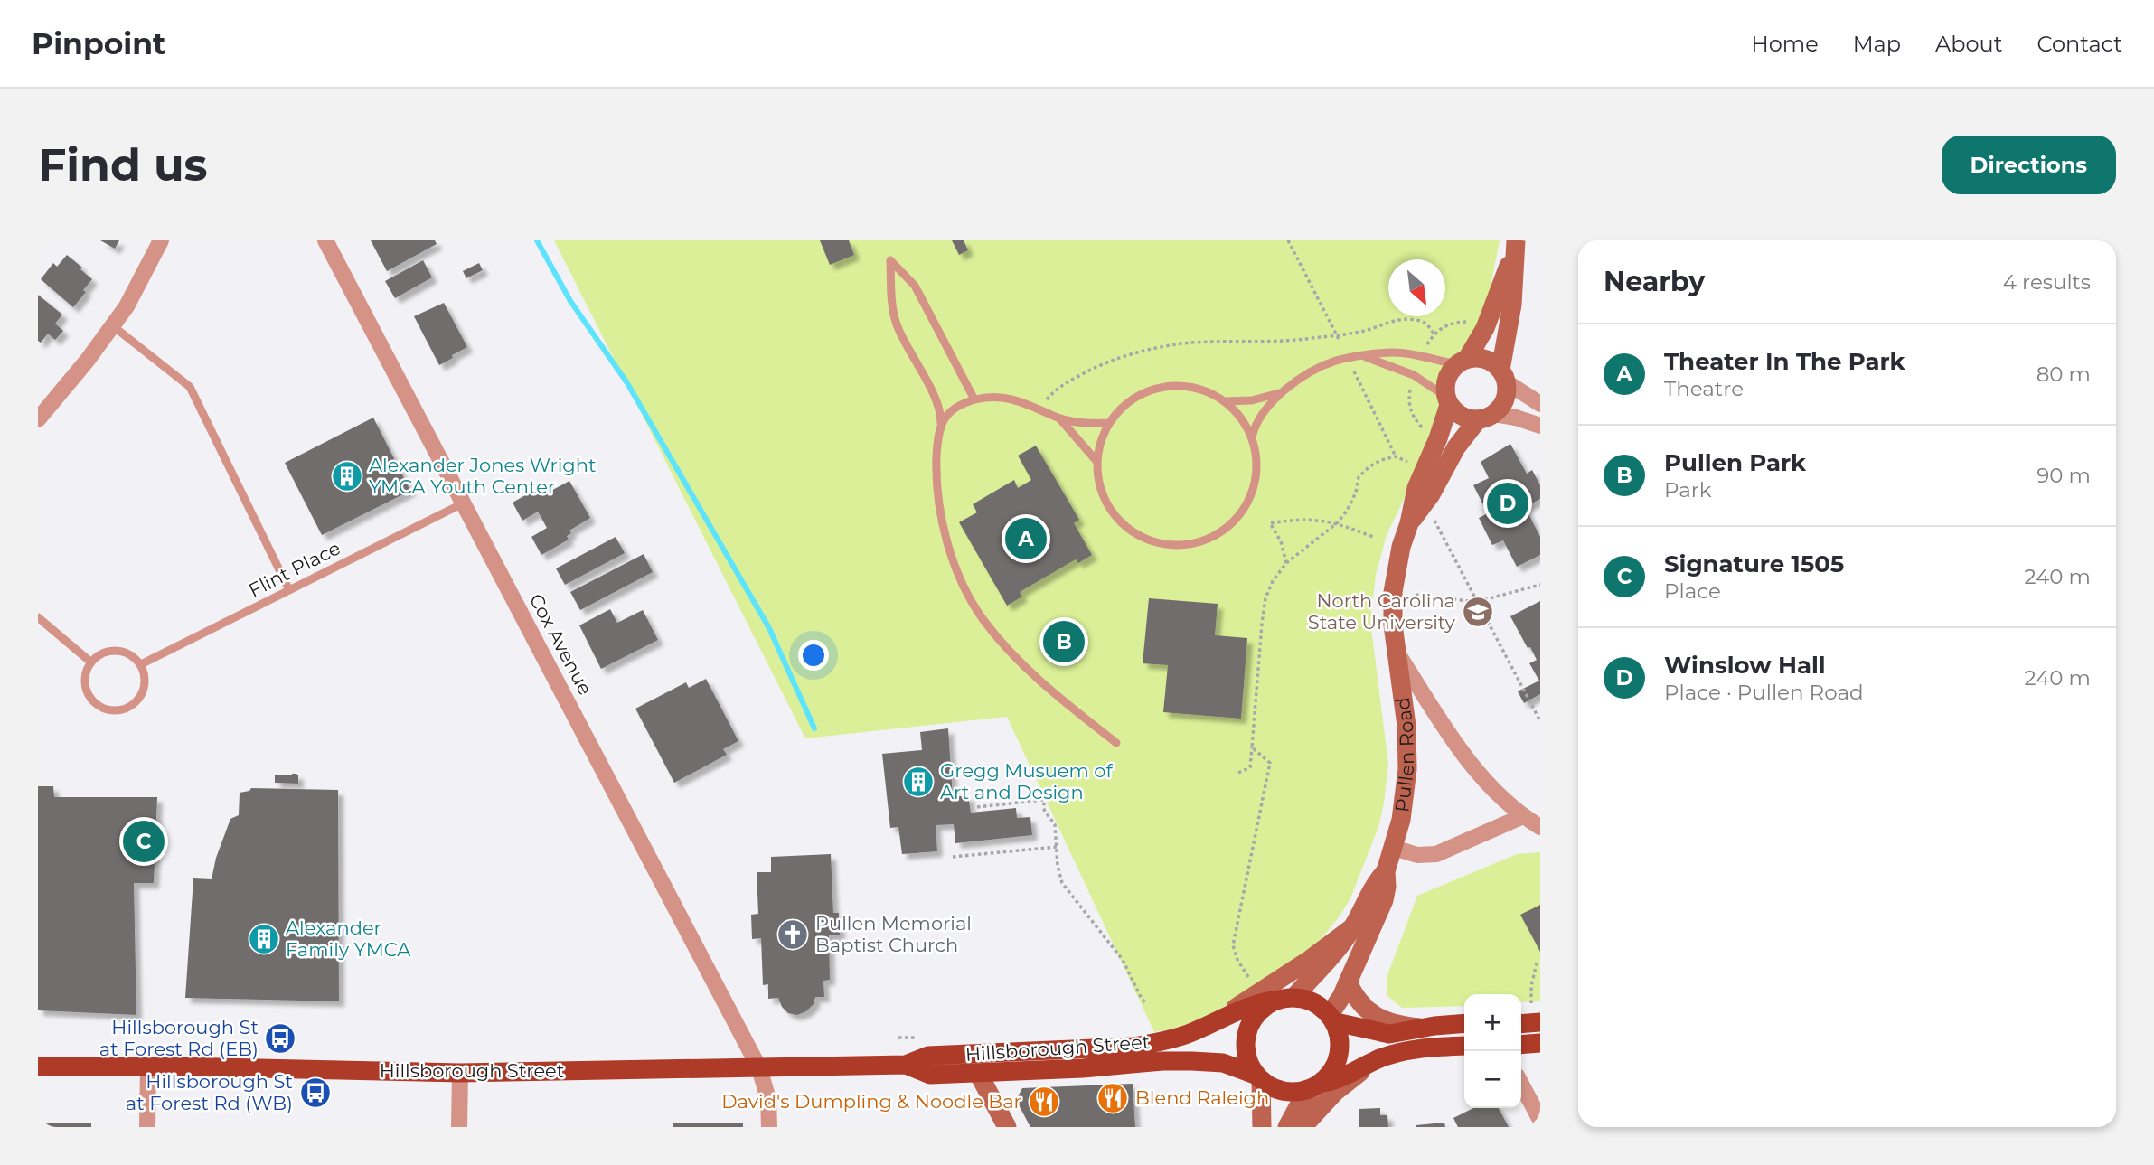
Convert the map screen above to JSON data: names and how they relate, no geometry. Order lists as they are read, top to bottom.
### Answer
{
  "streets": {
    "main road": ["Pullen Road", "Hillsborough Street"],
    "street": ["Cox Avenue"],
    "lane": ["Flint Place"]
  },
  "crossings": [
    ["Flint Place", "Cox Avenue"],
    ["Cox Avenue", "Hillsborough Street"],
    ["Pullen Road", "Hillsborough Street"]
  ],
  "places": {
    "building": ["Alexander Jones Wright YMCA Youth Center", "Gregg Musuem of Art and Design", "Alexander Family YMCA"],
    "school or university": ["North Carolina State University"],
    "church": ["Pullen Memorial Baptist Church"],
    "bus stop": ["Hillsborough St at Forest Rd (EB)", "Hillsborough St at Forest Rd (WB)"],
    "restaurant": ["Blend Raleigh", "David's Dumpling & Noodle Bar"]
  },
  "north": "bottom right",
  "page": {
    "header": "Pinpoint",
    "nav": [
      "Home",
      "Map",
      "About",
      "Contact"
    ],
    "buttons": "Directions",
    "title": "Find us",
    "heading": ["Nearby", "4 results"],
    "list": [
      {
        "mark": "A",
        "name": "Theater In The Park",
        "note": "Theatre",
        "value": "80 m"
      },
      {
        "mark": "B",
        "name": "Pullen Park",
        "note": "Park",
        "value": "90 m"
      },
      {
        "mark": "C",
        "name": "Signature 1505",
        "note": "Place",
        "value": "240 m"
      },
      {
        "mark": "D",
        "name": "Winslow Hall",
        "note": "Place · Pullen Road",
        "value": "240 m"
      }
    ],
    "pins": [
      "D",
      "A",
      "B",
      "C"
    ],
    "map_buttons": ["+", "−"]
  }
}
